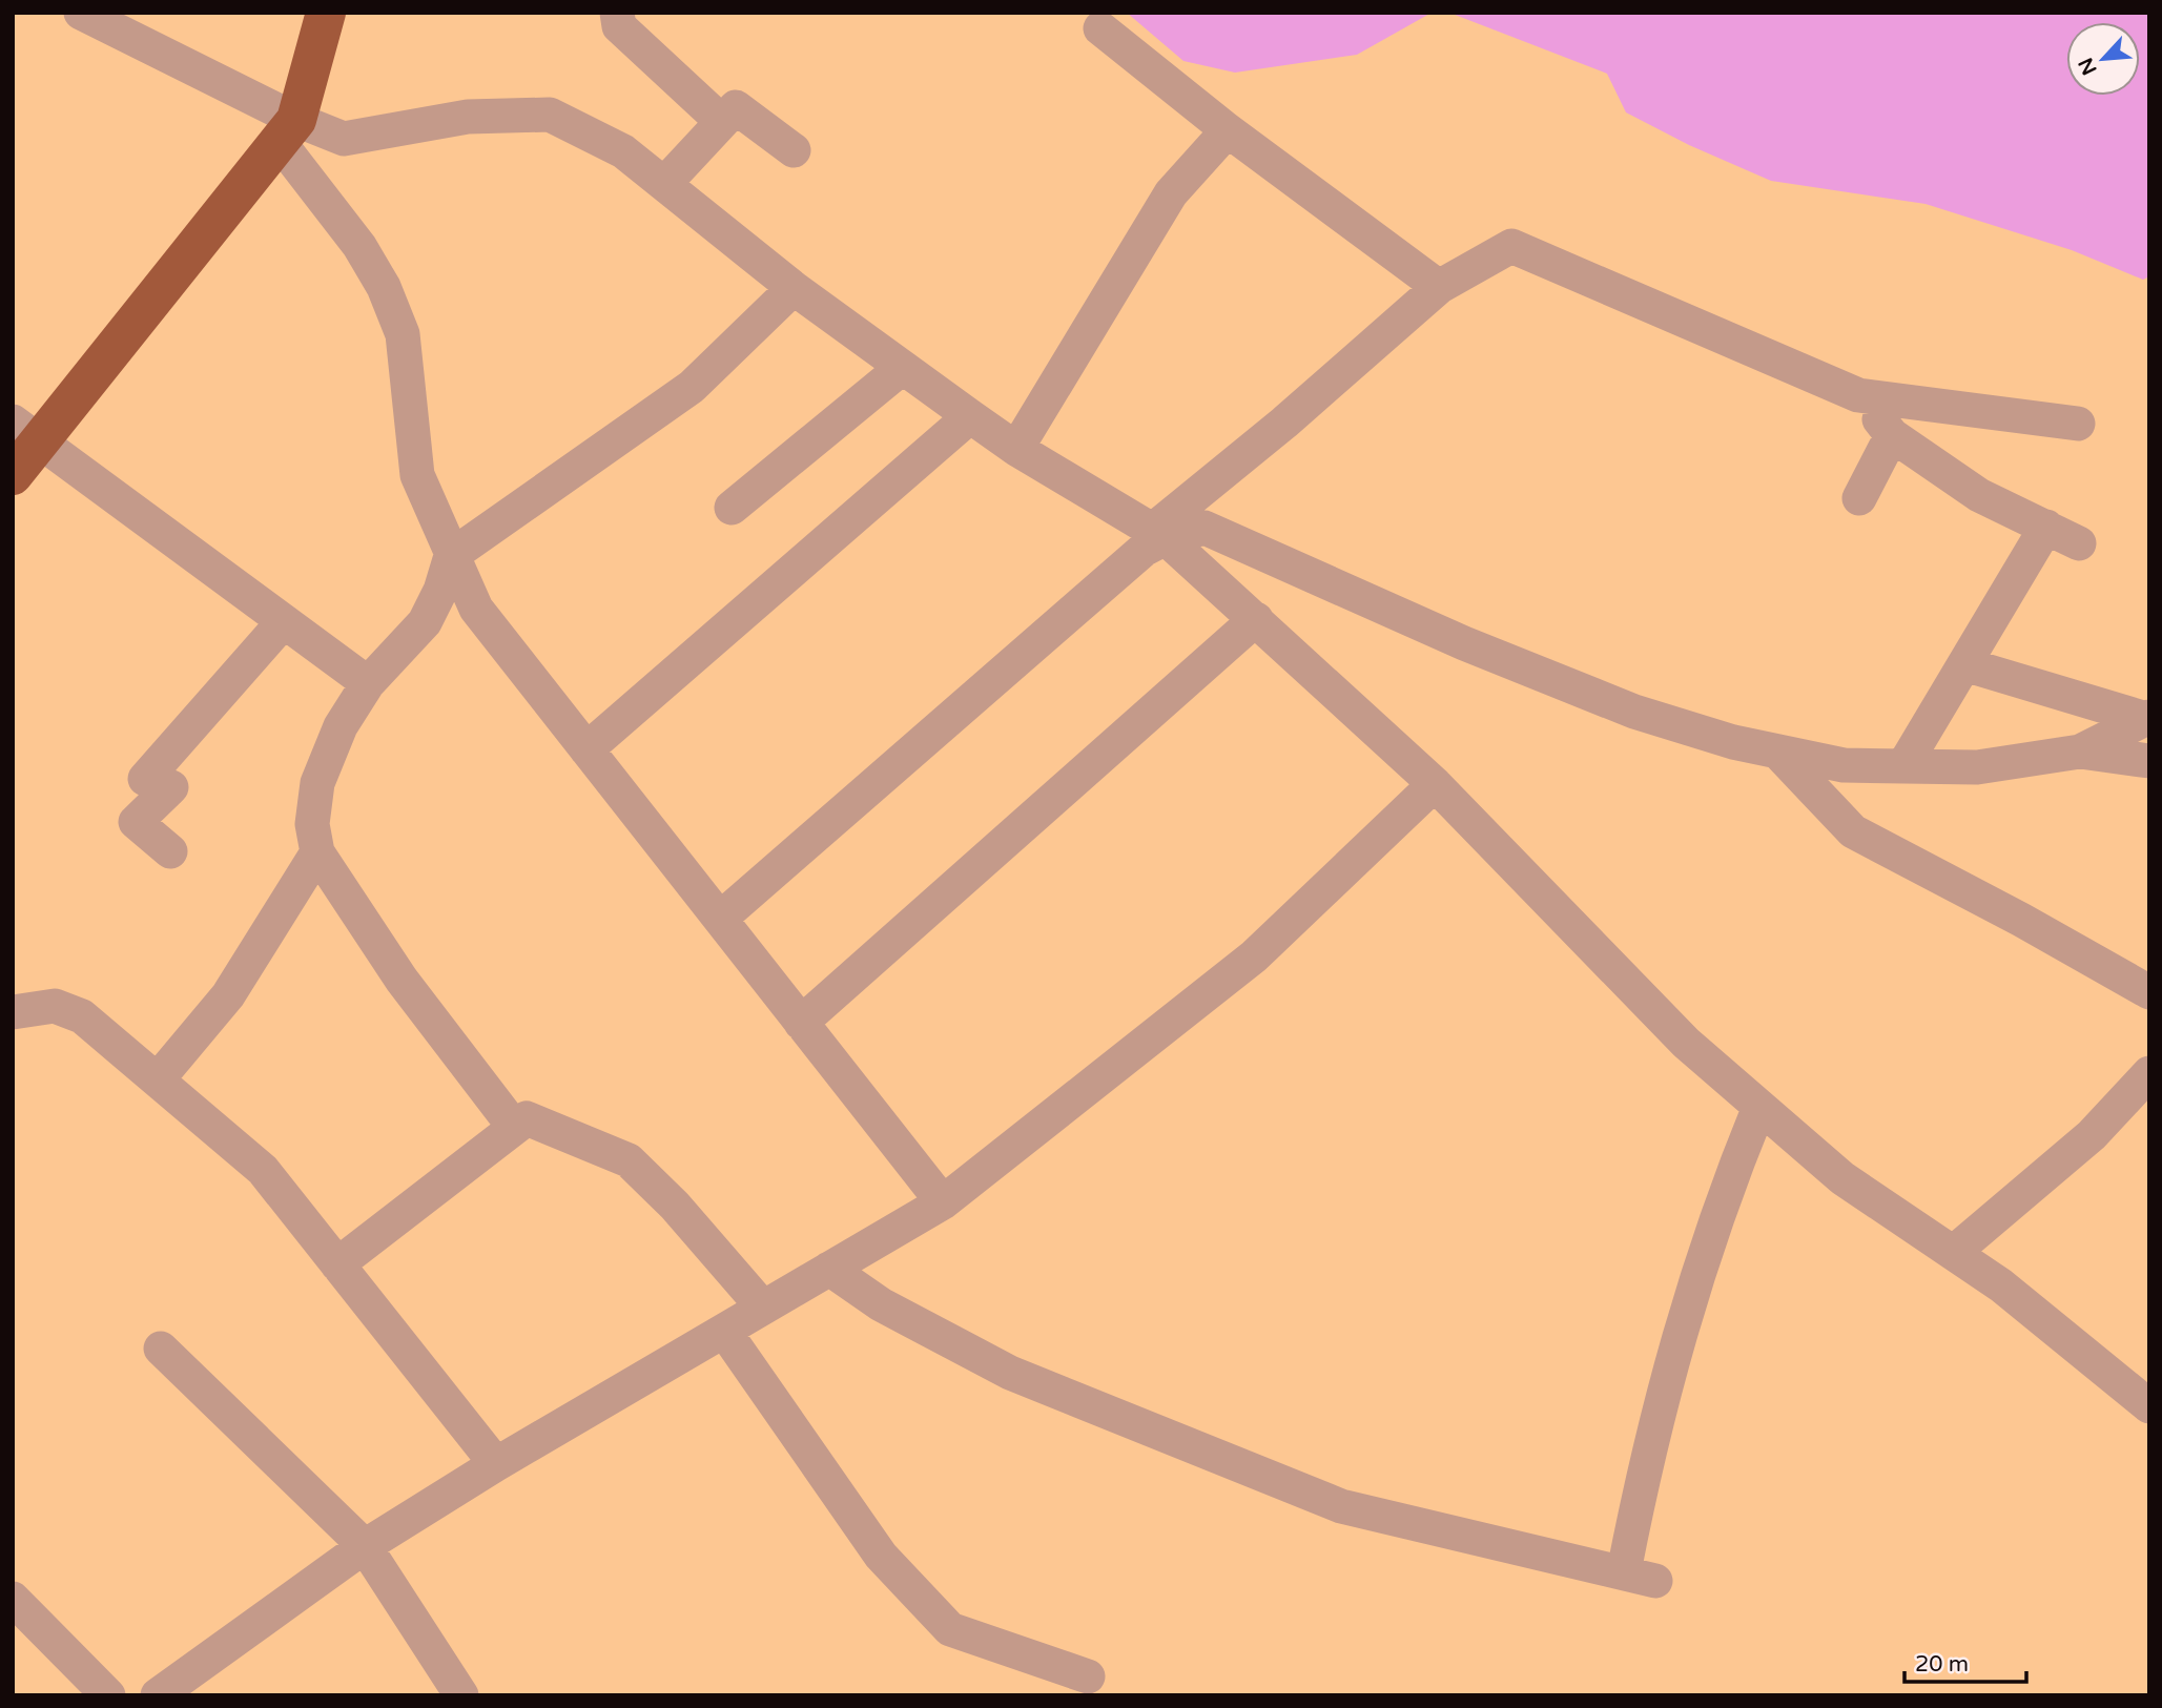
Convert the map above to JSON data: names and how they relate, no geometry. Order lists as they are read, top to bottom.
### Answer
{
  "scale_bar": "20 m",
  "north": "bottom left"
}
